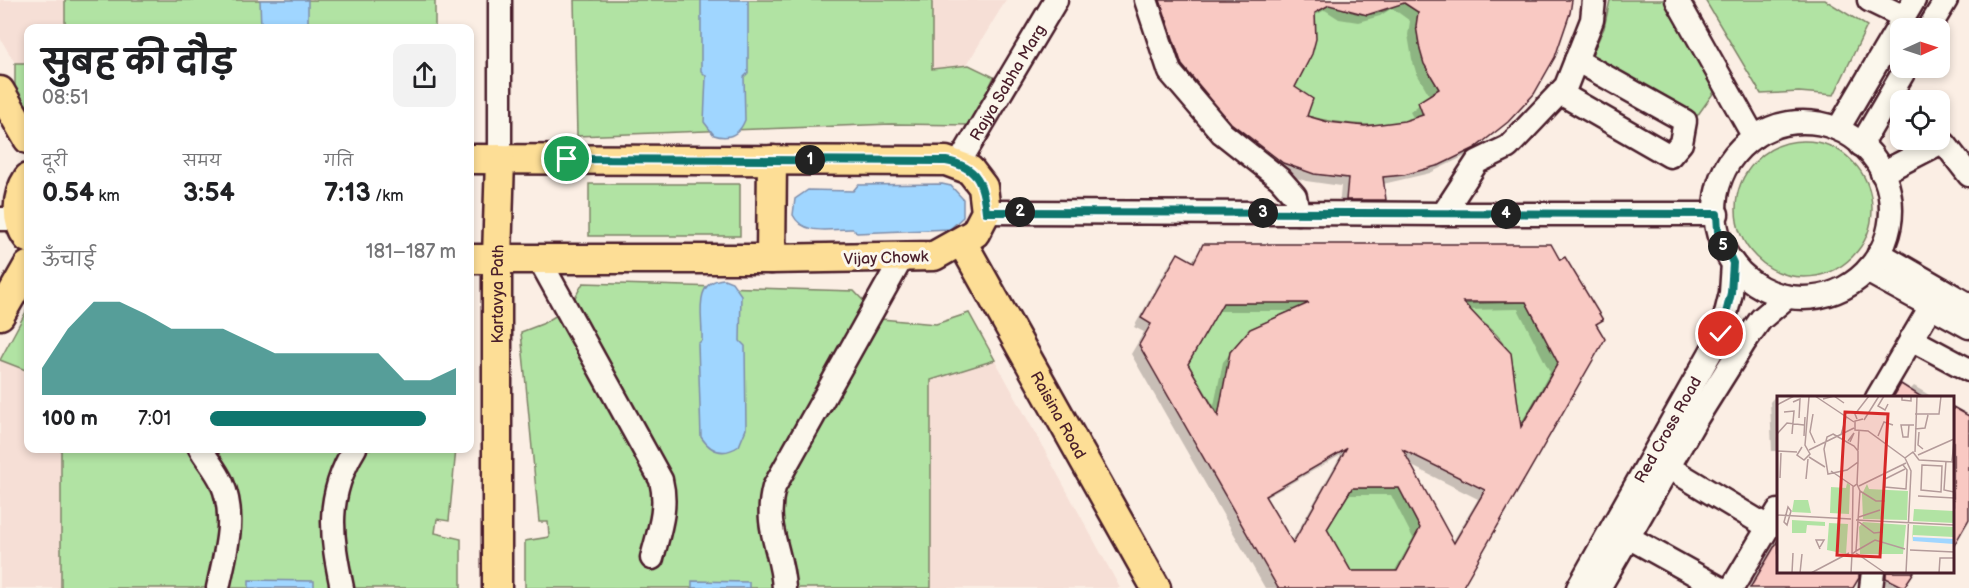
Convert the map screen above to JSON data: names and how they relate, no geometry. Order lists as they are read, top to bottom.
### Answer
{
  "streets": {
    "main road": ["Vijay Chowk", "Kartavya Path", "Raisina Road"],
    "street": ["Rajya Sabha Marg", "Red Cross Road"]
  },
  "crossings": [
    ["Vijay Chowk", "Kartavya Path"],
    ["Vijay Chowk", "Raisina Road"]
  ],
  "north": "right",
  "page": {
    "heading": ["सुबह की दौड़", "08:51"],
    "stats": [
      ["दूरी", "0.54 km"],
      ["समय", "3:54"],
      ["गति", "7:13 /km"]
    ],
    "pins": [
      "1",
      "2",
      "3",
      "4",
      "5"
    ],
    "chart": ["ऊँचाई", "181–187 m"],
    "list": [
      {
        "name": "100 m",
        "note": "7:01"
      }
    ]
  }
}
